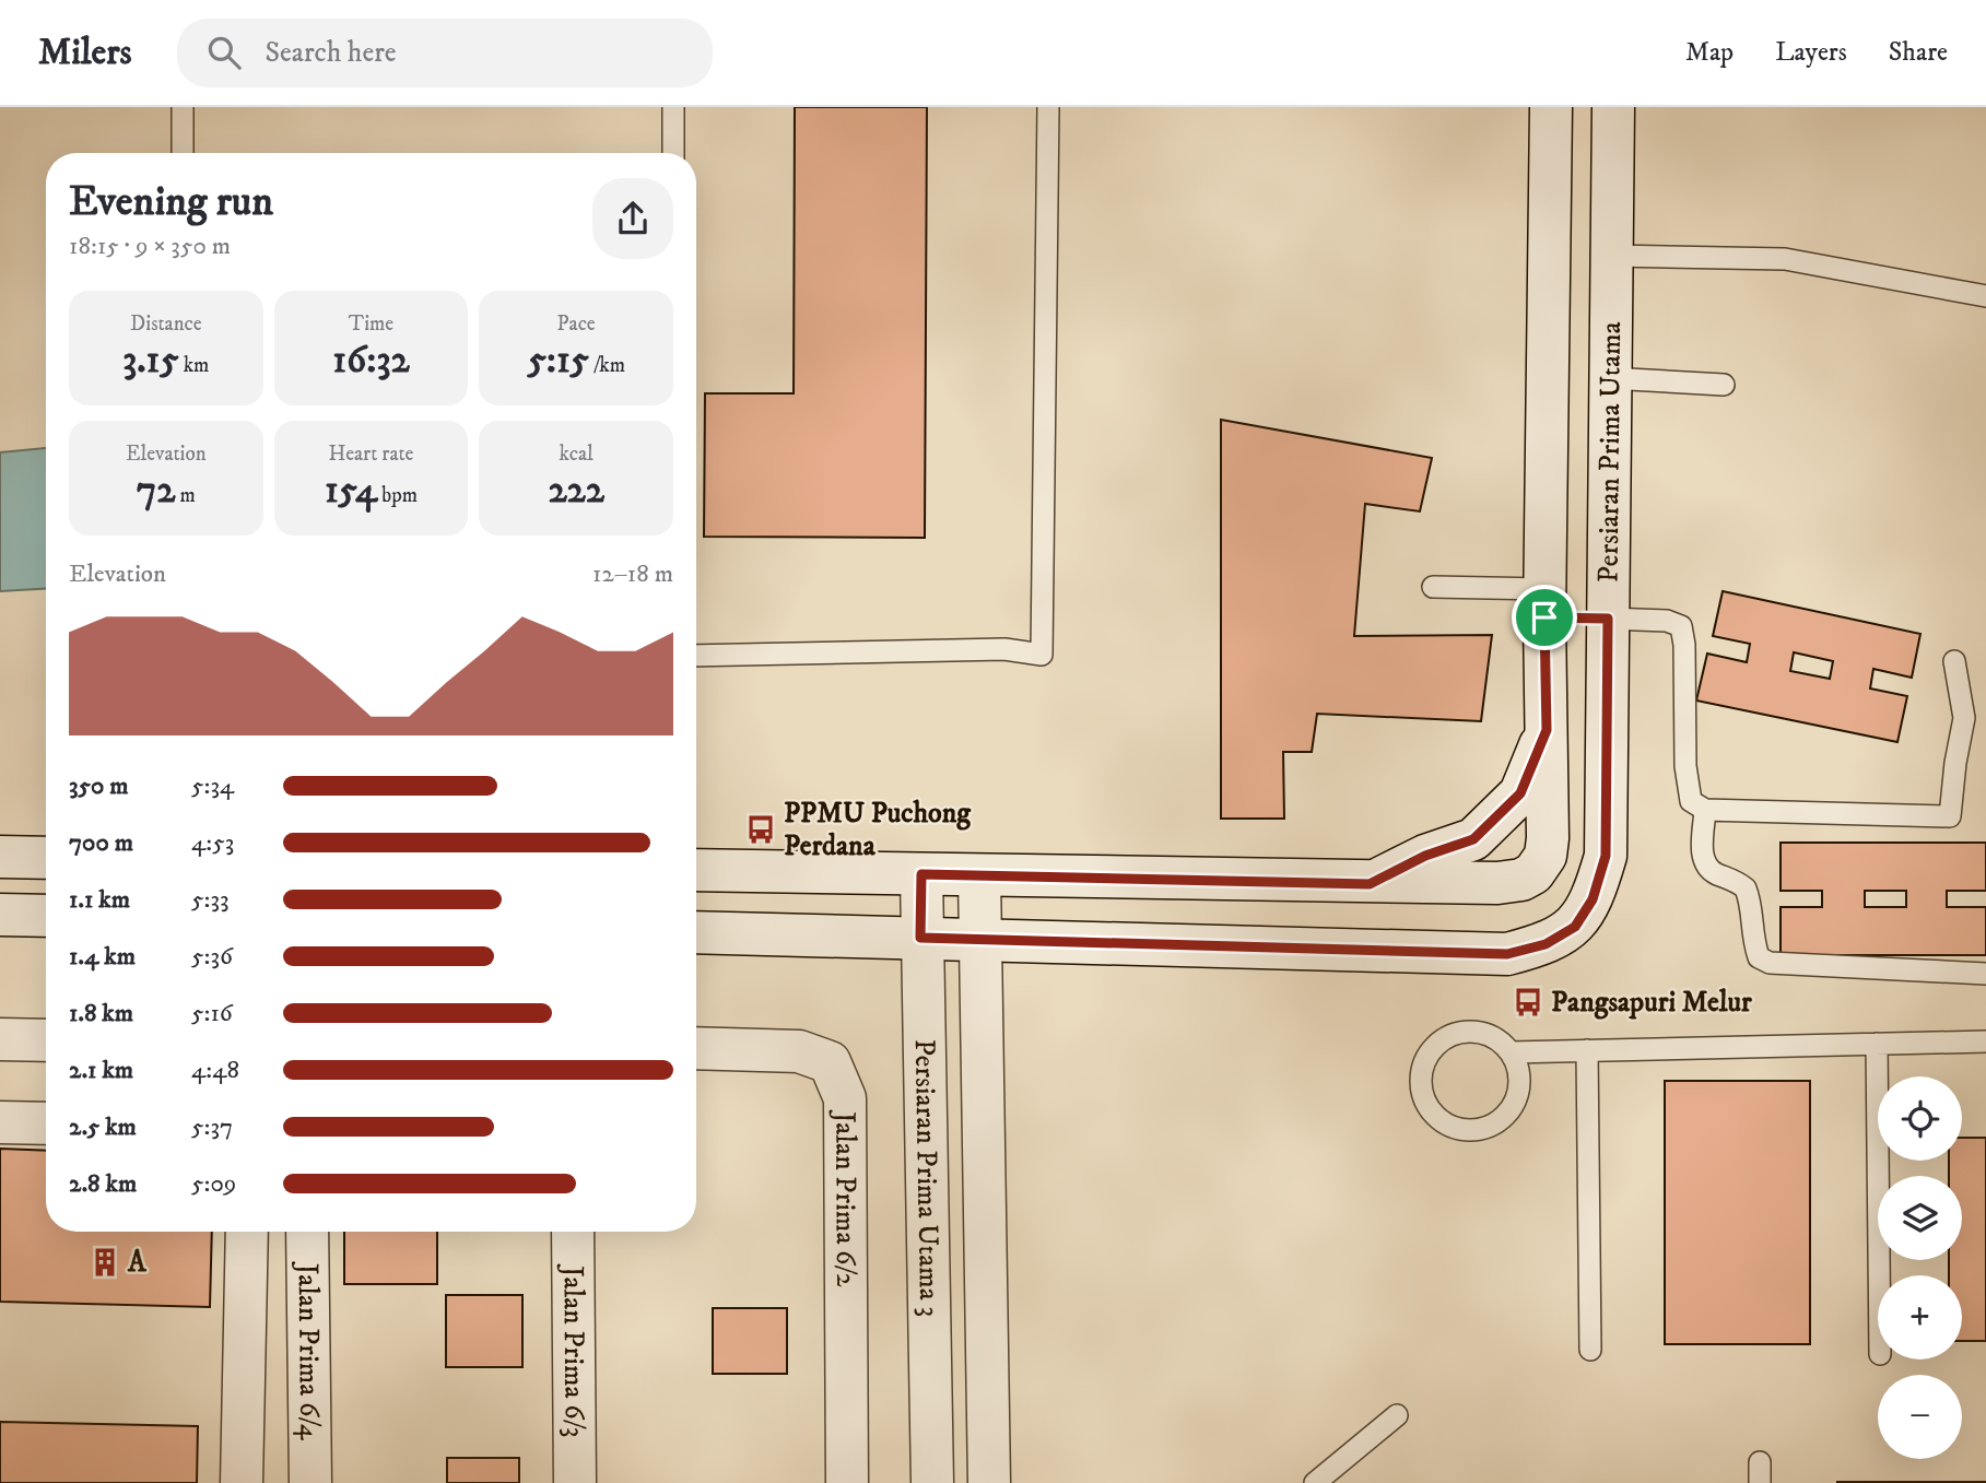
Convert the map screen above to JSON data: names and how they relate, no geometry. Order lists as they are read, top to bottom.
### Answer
{
  "streets": {
    "main road": [
      "Persiaran Prima Utama",
      "Persiaran Prima Utama 3",
      "Jalan Prima 6/2",
      "Jalan Prima 6/4",
      "Jalan Prima 6/3"
    ]
  },
  "places": {
    "bus stop": ["PPMU Puchong Perdana", "Pangsapuri Melur"],
    "building": ["A"]
  },
  "page": {
    "header": "Milers",
    "search": "Search here",
    "nav": ["Map", "Layers", "Share"],
    "heading": ["Evening run", "18:15 · 9 × 350 m"],
    "stats": [
      ["Distance", "3.15 km"],
      ["Time", "16:32"],
      ["Pace", "5:15 /km"],
      ["Elevation", "72 m"],
      ["Heart rate", "154 bpm"],
      ["kcal", "222"]
    ],
    "chart": ["Elevation", "12–18 m"],
    "list": [
      {
        "name": "350 m",
        "note": "5:34"
      },
      {
        "name": "700 m",
        "note": "4:53"
      },
      {
        "name": "1.1 km",
        "note": "5:33"
      },
      {
        "name": "1.4 km",
        "note": "5:36"
      },
      {
        "name": "1.8 km",
        "note": "5:16"
      },
      {
        "name": "2.1 km",
        "note": "4:48"
      },
      {
        "name": "2.5 km",
        "note": "5:37"
      },
      {
        "name": "2.8 km",
        "note": "5:09"
      }
    ],
    "map_buttons": ["+", "−"]
  }
}
